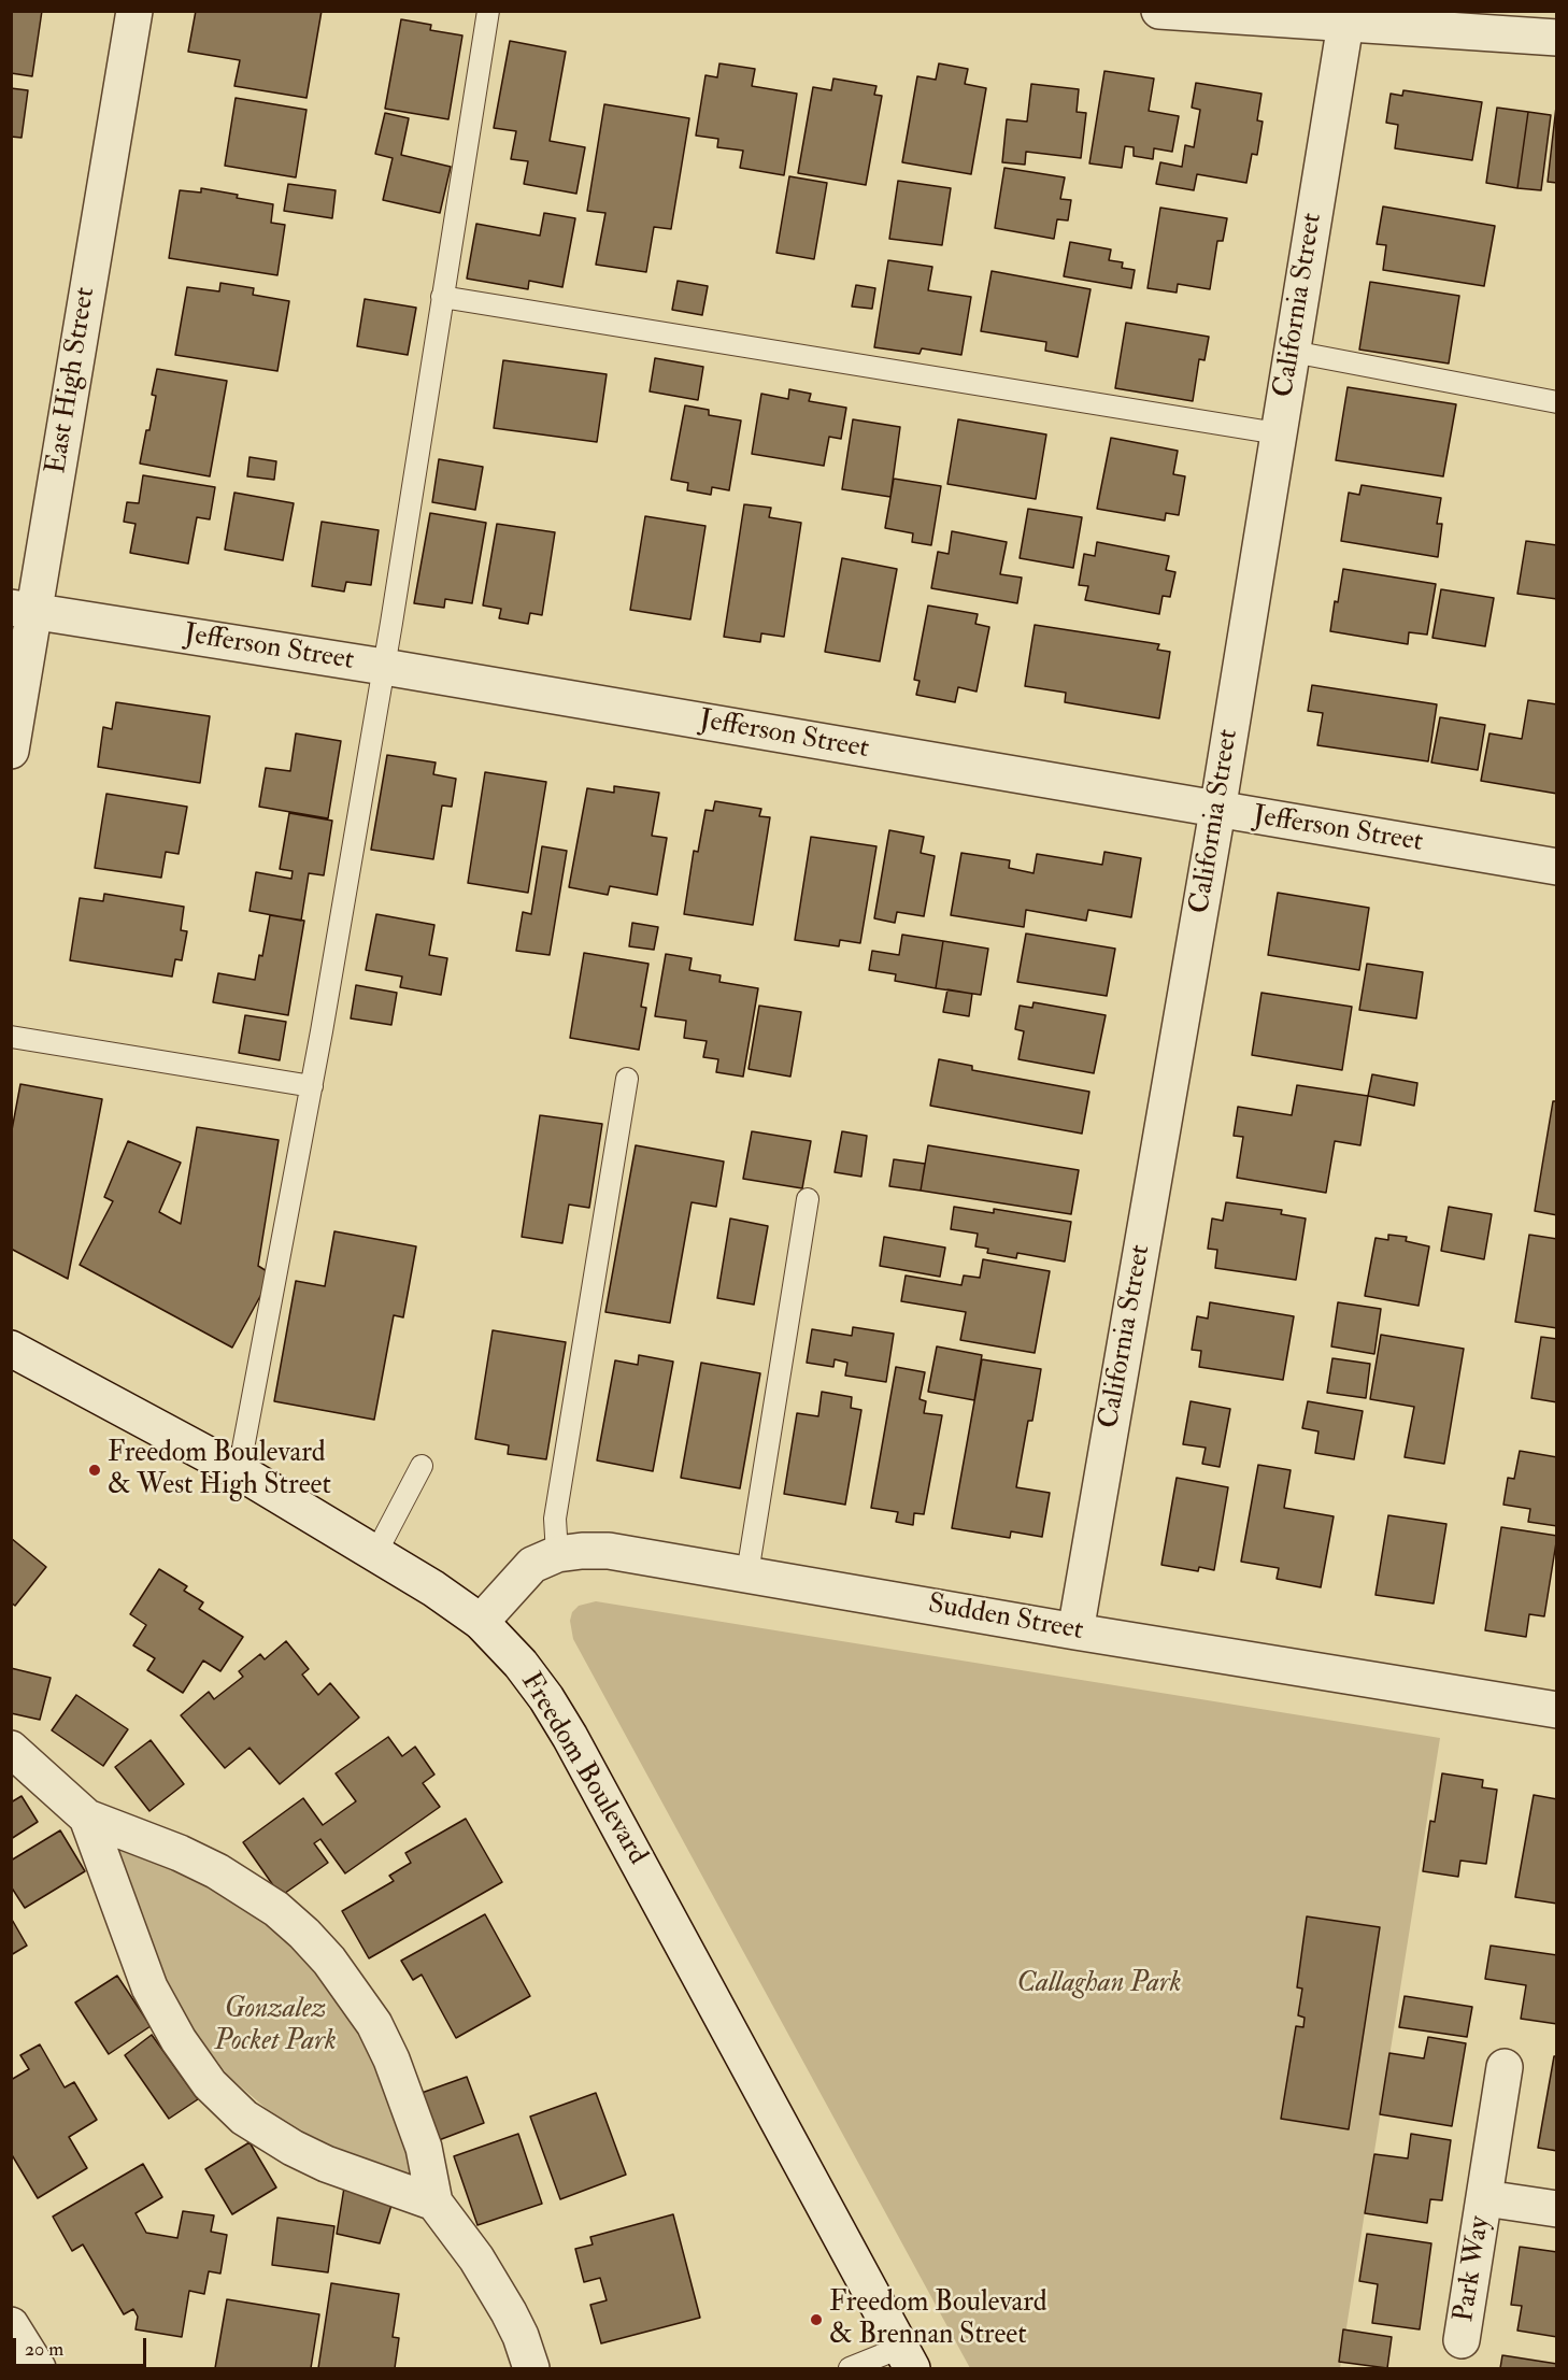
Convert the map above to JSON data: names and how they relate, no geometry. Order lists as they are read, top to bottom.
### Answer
{
  "streets": {
    "street": [
      "California Street",
      "East High Street",
      "Jefferson Street",
      "Sudden Street",
      "Freedom Boulevard",
      "Park Way"
    ]
  },
  "crossings": [
    ["California Street", "Jefferson Street"],
    ["California Street", "Sudden Street"],
    ["East High Street", "Jefferson Street"],
    ["Sudden Street", "Freedom Boulevard"]
  ],
  "parks": ["Callaghan Park", "Gonzalez Pocket Park"],
  "places": ["Freedom Boulevard & West High Street", "Freedom Boulevard & Brennan Street"],
  "scale_bar": "20 m"
}
